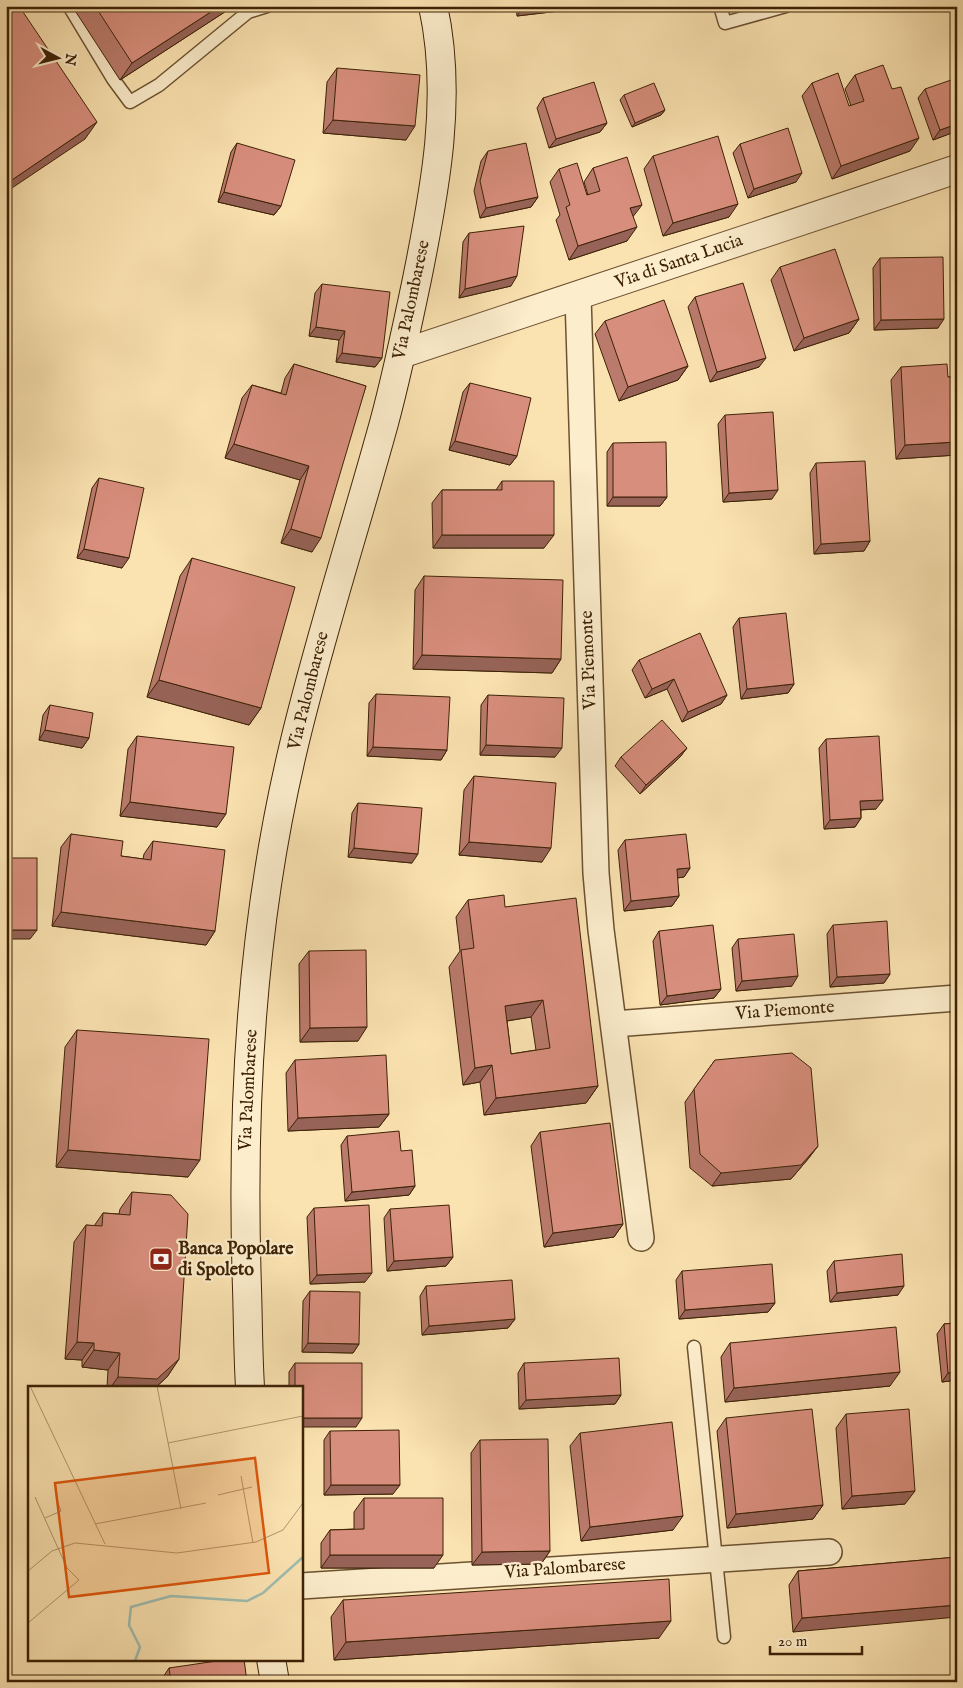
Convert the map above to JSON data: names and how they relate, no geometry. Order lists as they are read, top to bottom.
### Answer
{
  "streets": {
    "main road": ["Via di Santa Lucia", "Via Palombarese"],
    "street": ["Via Piemonte"]
  },
  "crossings": [
    ["Via di Santa Lucia", "Via Palombarese"],
    ["Via di Santa Lucia", "Via Piemonte"]
  ],
  "places": {
    "bank": ["Banca Popolare di Spoleto"]
  },
  "scale_bar": "20 m",
  "north": "right"
}
